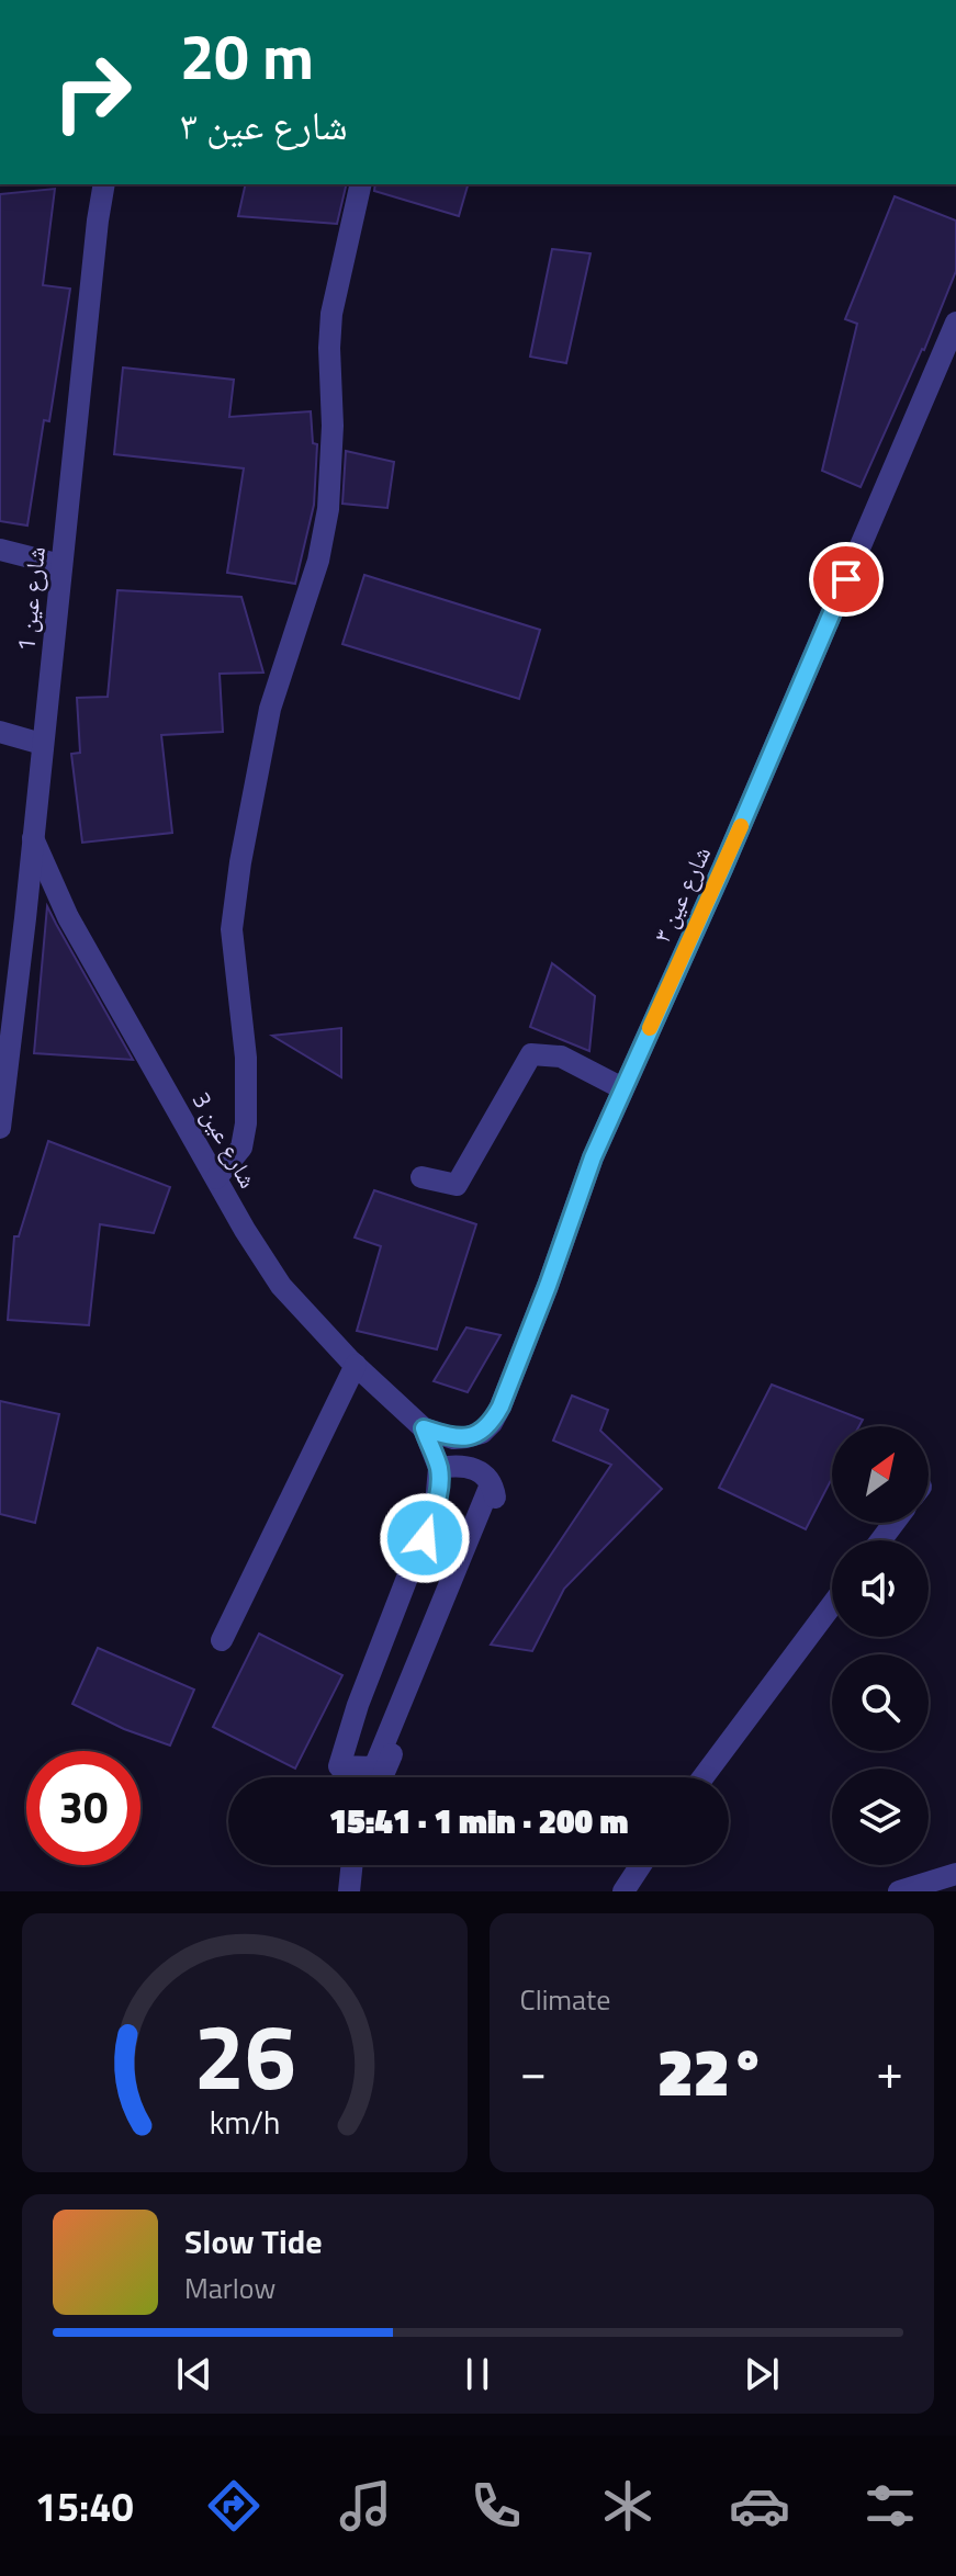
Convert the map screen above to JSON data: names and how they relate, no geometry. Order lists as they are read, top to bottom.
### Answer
{
  "streets": {
    "street": ["شارع عين 1", "شارع عين ٣", "شارع عين 3"]
  },
  "crossings": [
    ["شارع عين 1", "شارع عين 3"],
    ["شارع عين ٣", "شارع عين 3"]
  ],
  "north": "top right",
  "page": {
    "turn": ["20 m", "شارع عين ٣"],
    "limit": "30",
    "trip": "15:41 · 1 min · 200 m",
    "tile": "Climate",
    "heat": ["−", "22°", "+"],
    "song": ["Slow Tide", "Marlow"],
    "tabs": "15:40",
    "gauge": ["26", "km/h"]
  }
}
